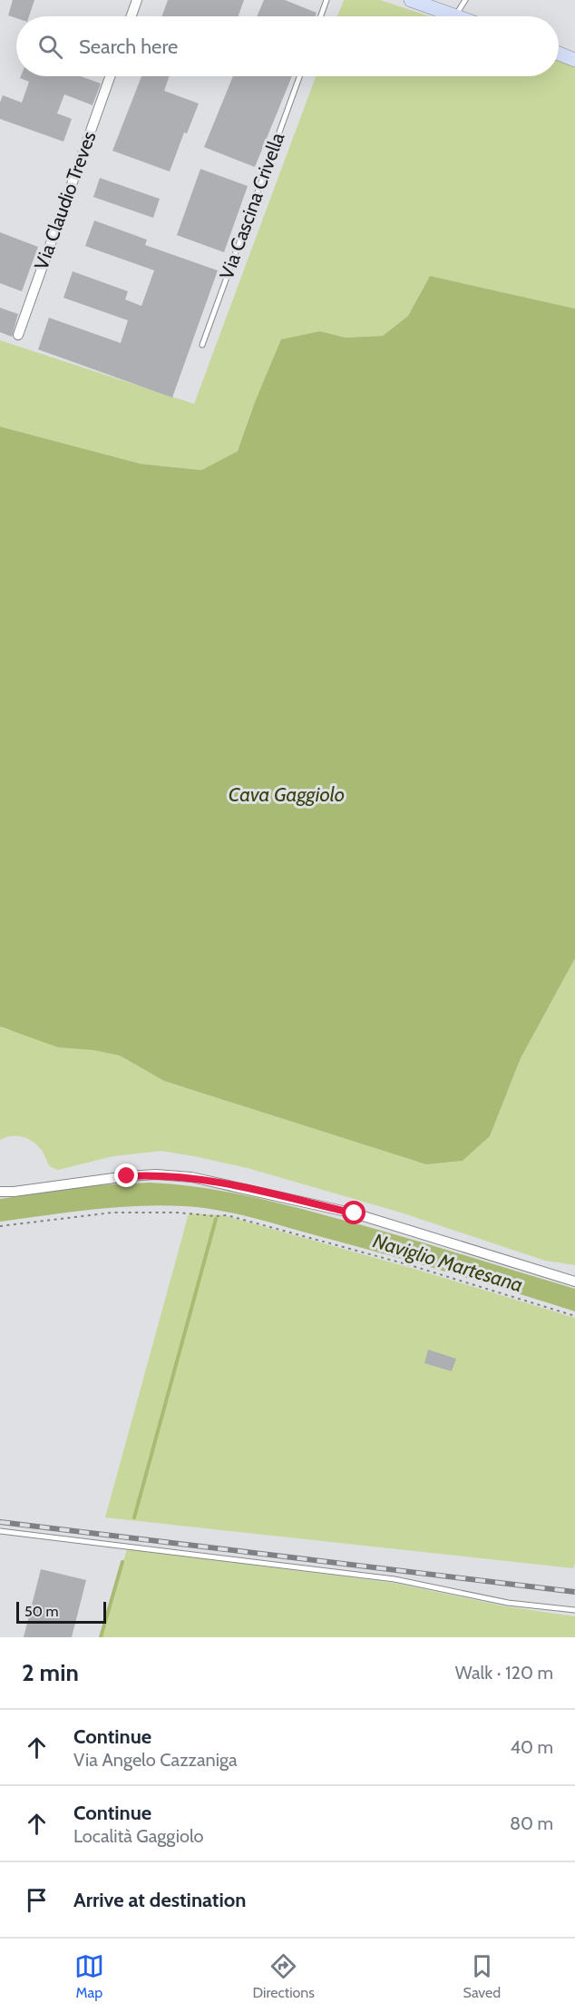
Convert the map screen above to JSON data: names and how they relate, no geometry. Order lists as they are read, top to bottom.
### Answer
{
  "streets": {
    "street": ["Via Claudio Treves"],
    "lane": ["Via Cascina Crivella"]
  },
  "water": ["Cava Gaggiolo", "Naviglio Martesana"],
  "scale_bar": "50 m",
  "page": {
    "search": "Search here",
    "scale": "50 m",
    "heading": ["2 min", "Walk · 120 m"],
    "list": [
      ["Continue", "Via Angelo Cazzaniga", "40 m"],
      ["Continue", "Località Gaggiolo", "80 m"],
      "Arrive at destination"
    ],
    "nav": ["Map", "Directions", "Saved"]
  }
}
